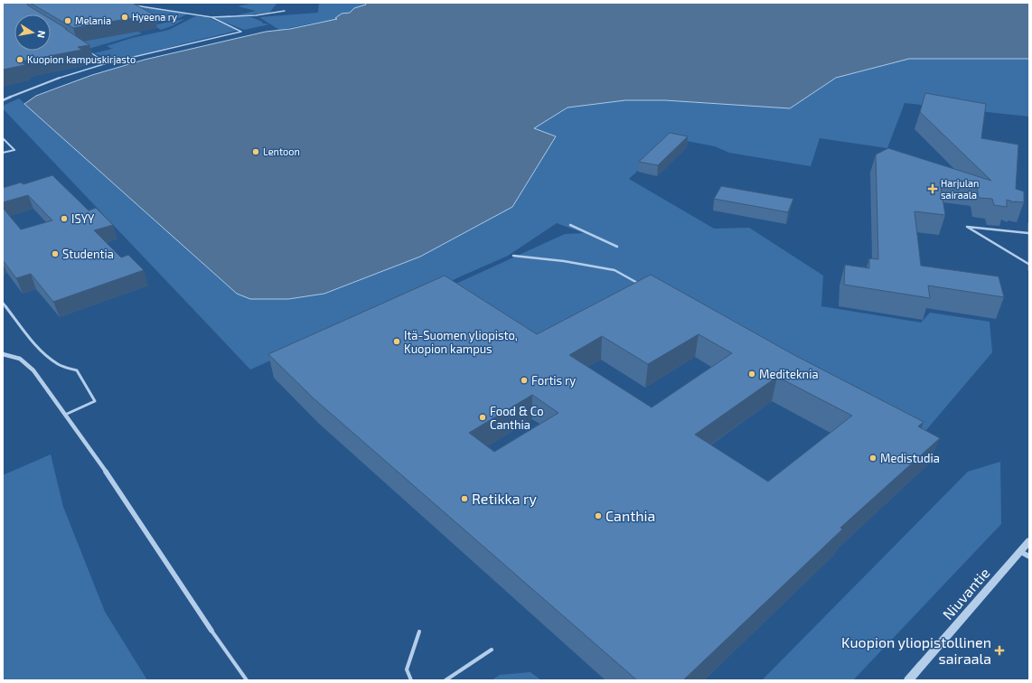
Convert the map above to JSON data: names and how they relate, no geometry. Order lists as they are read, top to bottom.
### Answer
{
  "streets": {
    "street": ["Niuvantie"]
  },
  "places": {
    "other": [
      "Hyeena ry",
      "Melania",
      "Kuopion kampuskirjasto",
      "Lentoon",
      "ISYY",
      "Studentia",
      "Itä-Suomen yliopisto, Kuopion kampus",
      "Mediteknia",
      "Fortis ry",
      "Food & Co Canthia",
      "Medistudia",
      "Retikka ry",
      "Canthia"
    ],
    "health": ["Harjulan sairaala", "Kuopion yliopistollinen sairaala"]
  },
  "north": "right"
}
